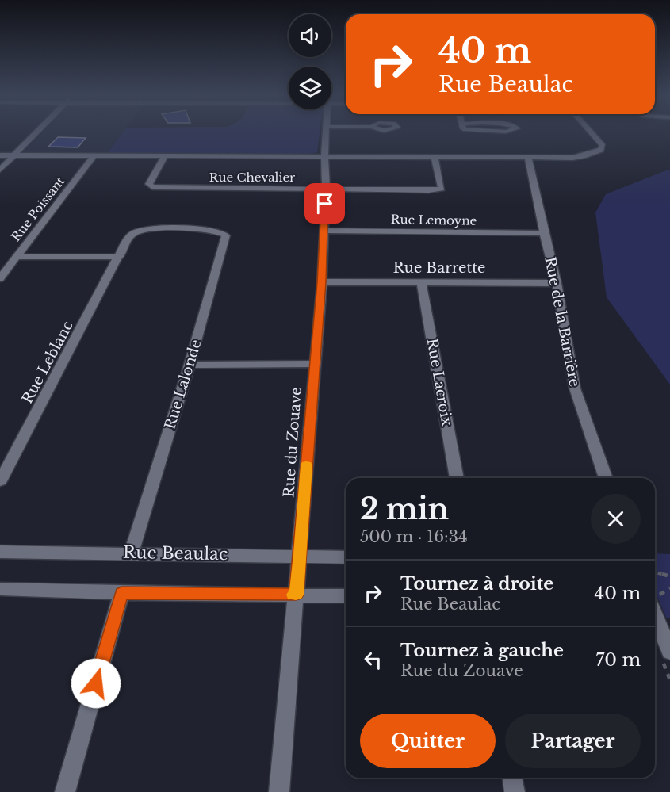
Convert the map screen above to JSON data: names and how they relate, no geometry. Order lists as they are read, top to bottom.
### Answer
{
  "streets": {
    "street": [
      "Rue Chevalier",
      "Rue Poissant",
      "Rue Lemoyne",
      "Rue Barrette",
      "Rue de la Barrière",
      "Rue Leblanc",
      "Rue Lacroix",
      "Rue Lalonde",
      "Rue du Zouave",
      "Rue Beaulac"
    ]
  },
  "crossings": [
    ["Rue Chevalier", "Rue du Zouave"],
    ["Rue Lemoyne", "Rue de la Barrière"],
    ["Rue Lemoyne", "Rue du Zouave"],
    ["Rue Barrette", "Rue de la Barrière"],
    ["Rue Barrette", "Rue Lacroix"],
    ["Rue Barrette", "Rue du Zouave"],
    ["Rue Leblanc", "Rue Lalonde"],
    ["Rue Lalonde", "Rue Beaulac"],
    ["Rue du Zouave", "Rue Beaulac"]
  ],
  "page": {
    "turn": ["40 m", "Rue Beaulac"],
    "heading": ["2 min", "500 m · 16:34"],
    "list": [
      {
        "name": "Tournez à droite",
        "note": "Rue Beaulac",
        "value": "40 m"
      },
      {
        "name": "Tournez à gauche",
        "note": "Rue du Zouave",
        "value": "70 m"
      }
    ],
    "buttons": ["Quitter", "Partager"]
  }
}
